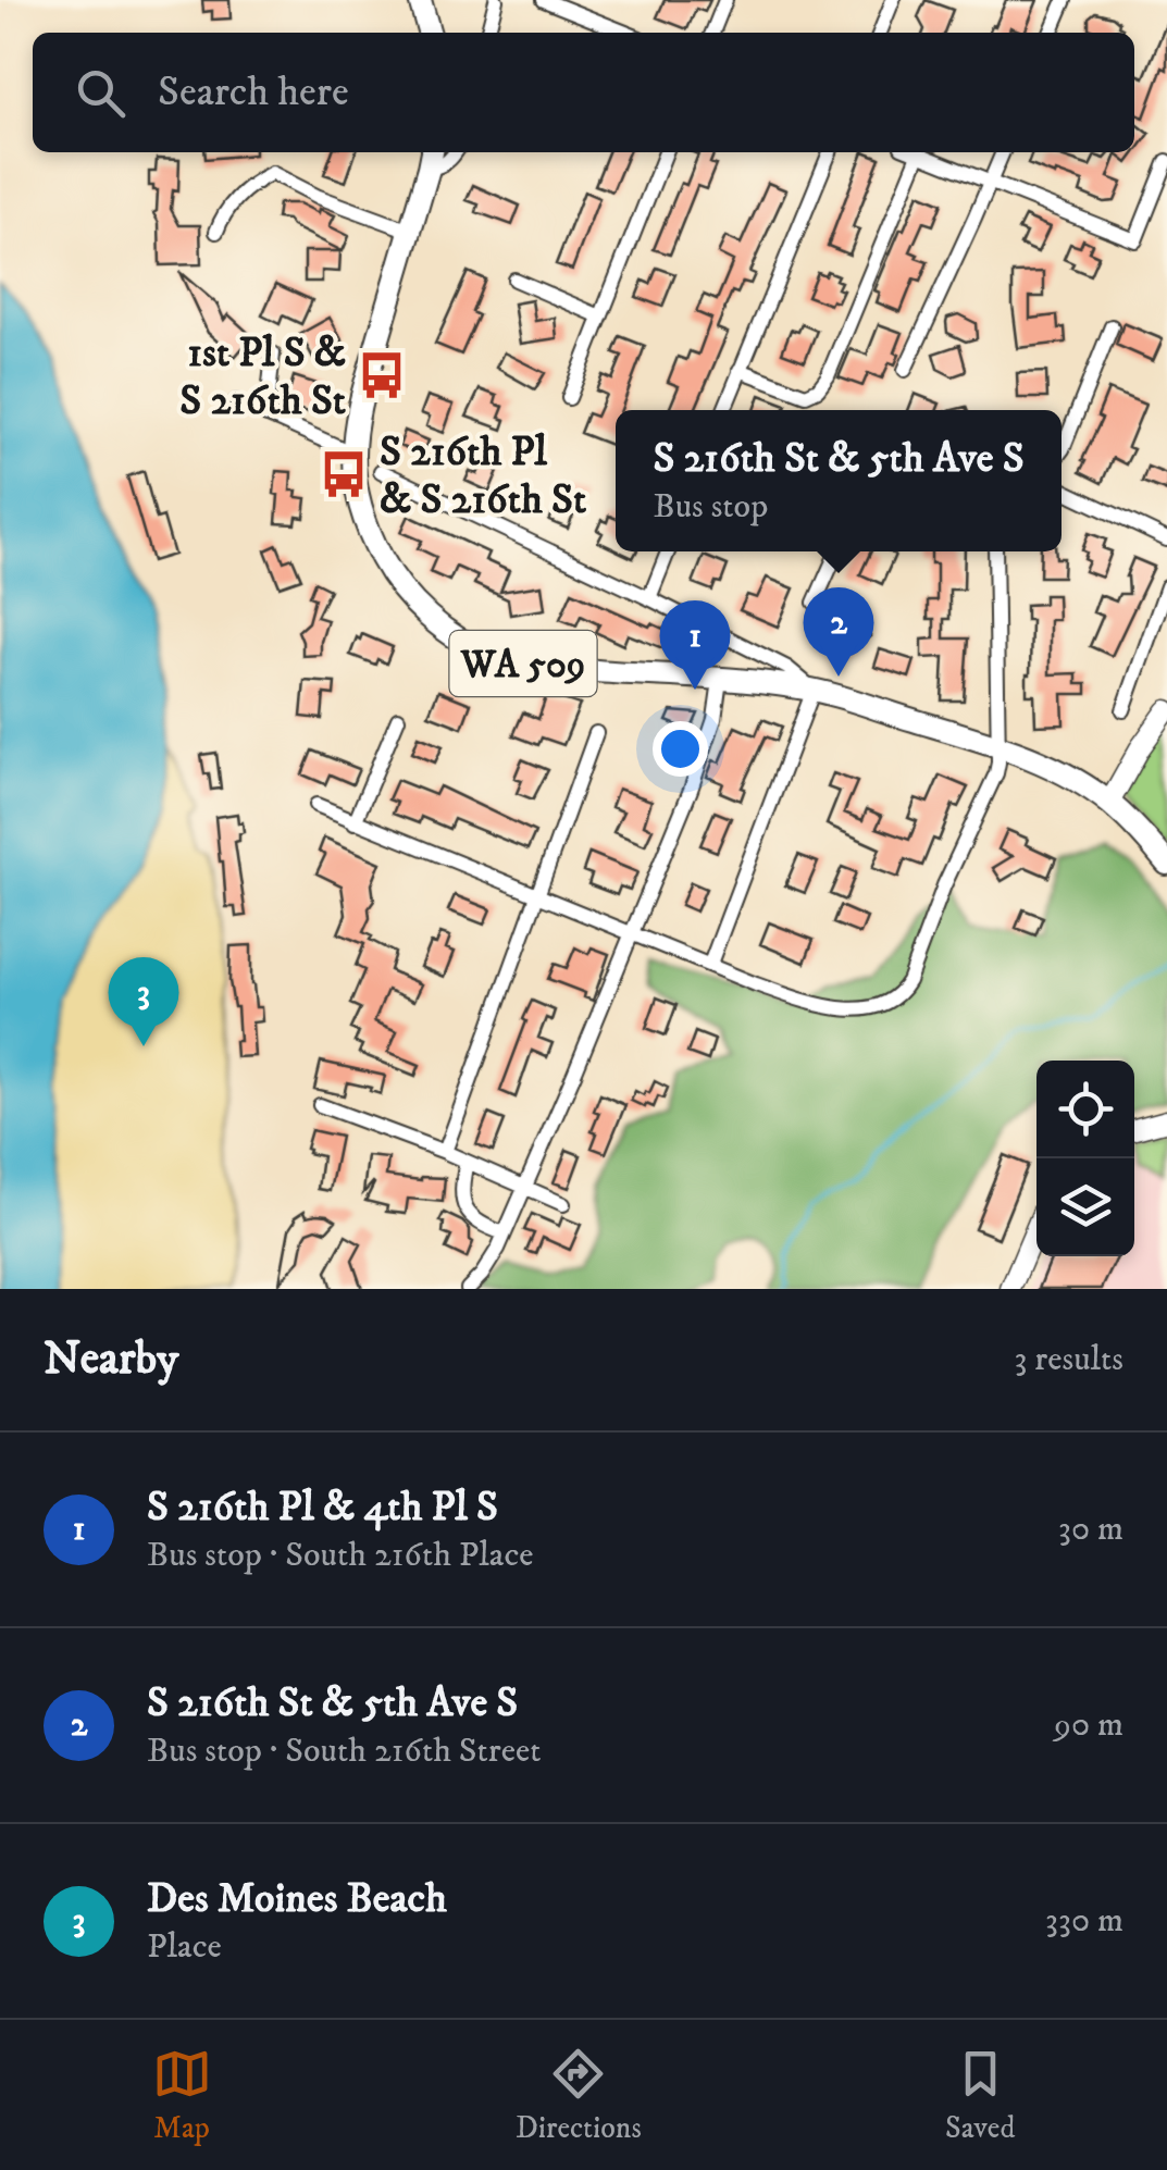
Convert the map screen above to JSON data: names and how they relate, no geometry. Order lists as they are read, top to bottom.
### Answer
{
  "streets": {
    "main road": ["WA 509"]
  },
  "places": {
    "bus stop": ["1st Pl S & S 216th St", "S 216th Pl & S 216th St"]
  },
  "page": {
    "search": "Search here",
    "popup": ["S 216th St & 5th Ave S", "Bus stop"],
    "pins": ["2", "1", "3"],
    "heading": ["Nearby", "3 results"],
    "list": [
      {
        "mark": "1",
        "name": "S 216th Pl & 4th Pl S",
        "note": "Bus stop · South 216th Place",
        "value": "30 m"
      },
      {
        "mark": "2",
        "name": "S 216th St & 5th Ave S",
        "note": "Bus stop · South 216th Street",
        "value": "90 m"
      },
      {
        "mark": "3",
        "name": "Des Moines Beach",
        "note": "Place",
        "value": "330 m"
      }
    ],
    "nav": ["Map", "Directions", "Saved"]
  }
}
